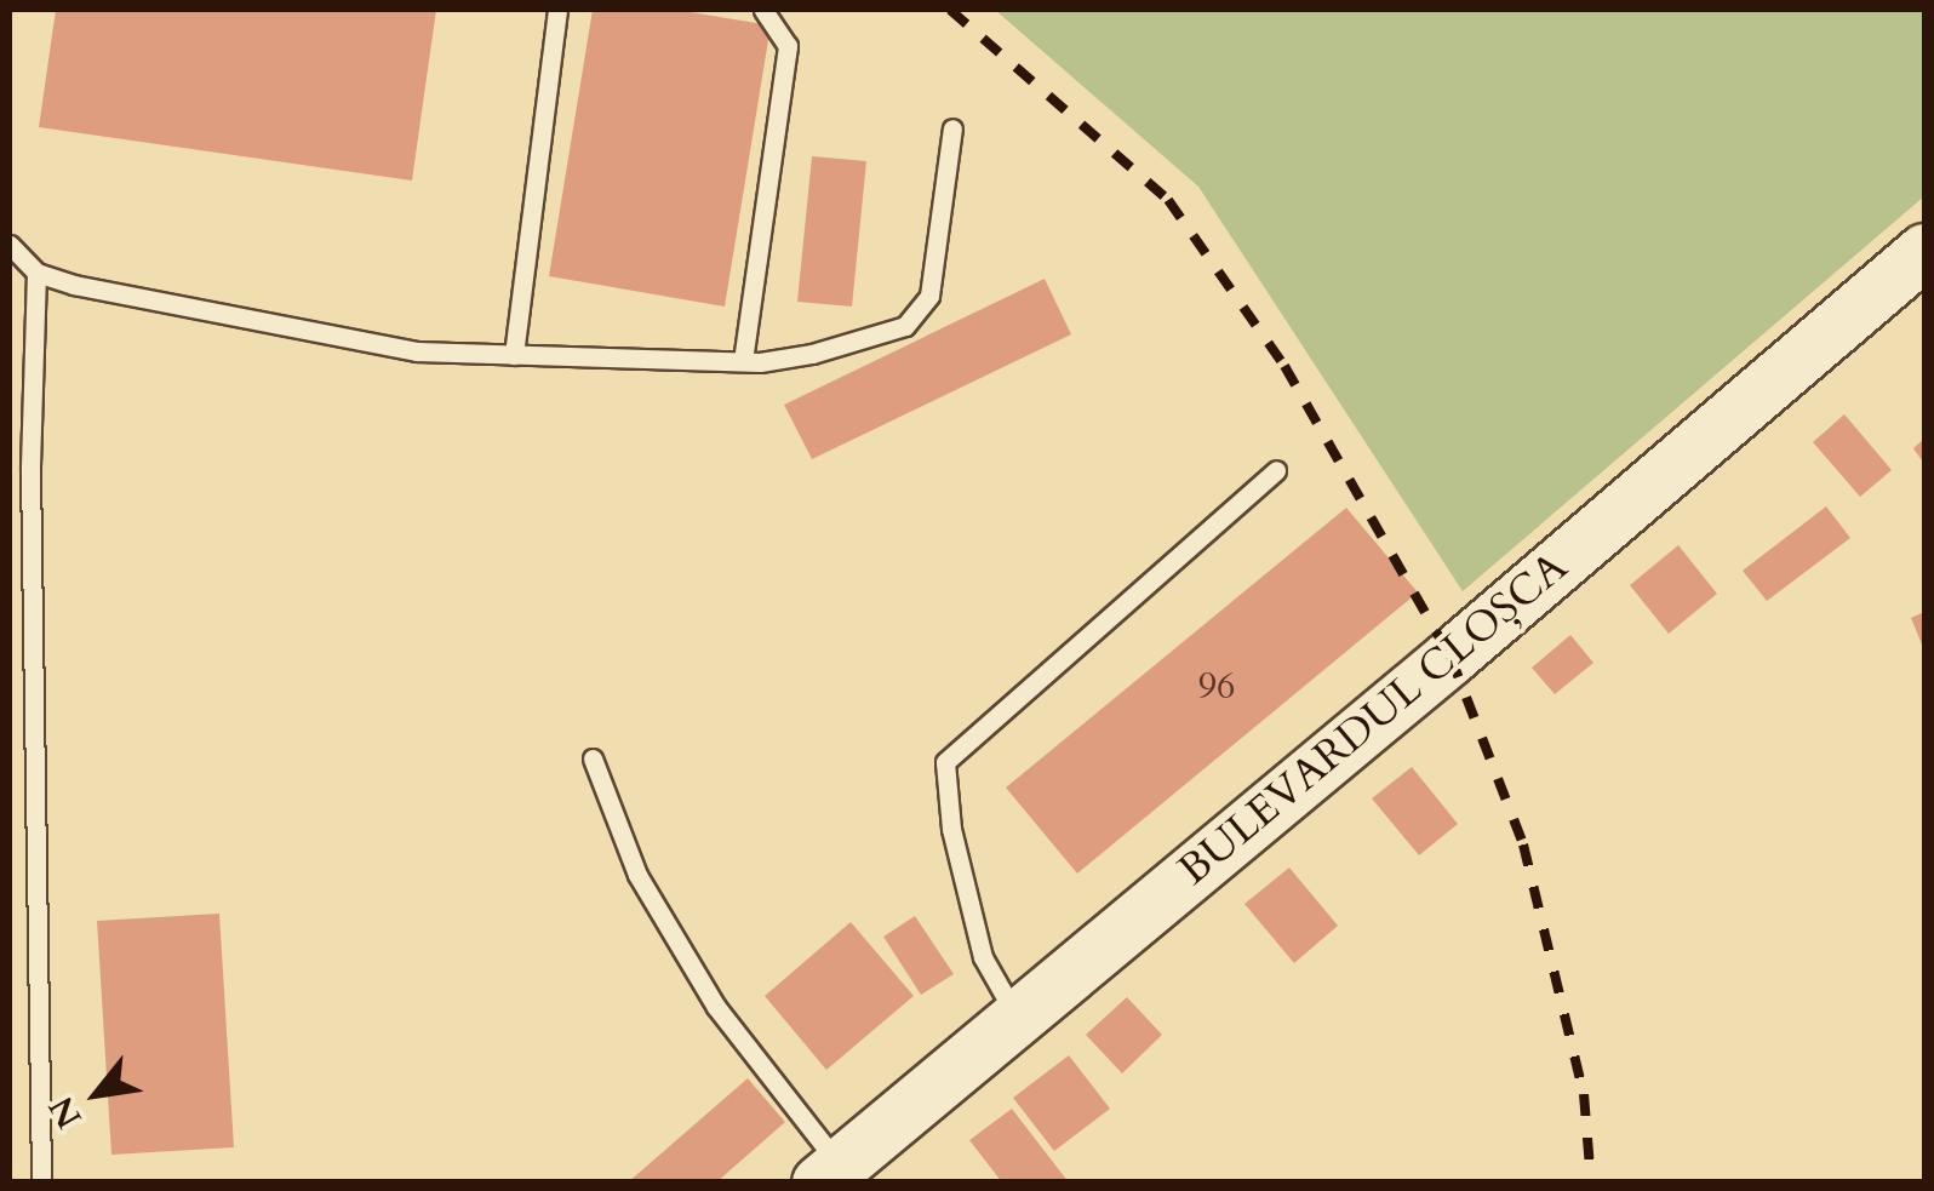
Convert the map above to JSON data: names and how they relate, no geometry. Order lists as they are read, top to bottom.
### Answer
{
  "streets": {
    "main road": ["BULEVARDUL CLOȘCA"]
  },
  "house_numbers": ["96"],
  "north": "bottom left"
}
